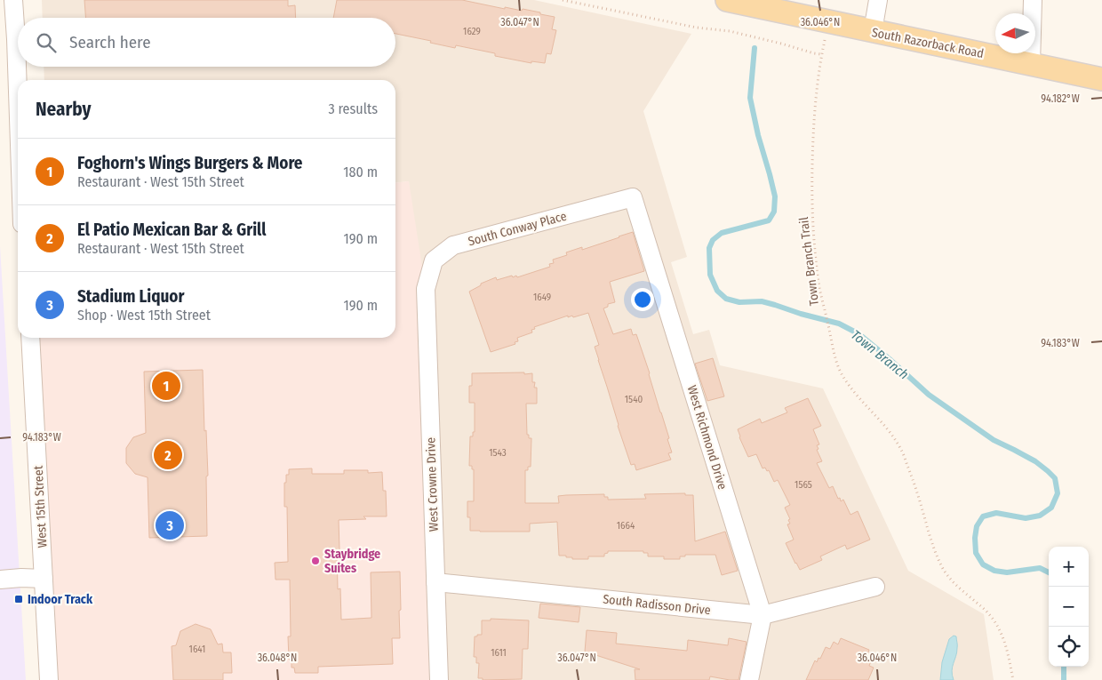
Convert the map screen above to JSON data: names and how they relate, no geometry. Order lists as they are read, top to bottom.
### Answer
{
  "streets": {
    "main road": ["South Razorback Road"],
    "street": [
      "South Conway Place",
      "West Richmond Drive",
      "West Crowne Drive",
      "West 15th Street",
      "South Radisson Drive"
    ],
    "path": ["Town Branch Trail"]
  },
  "crossings": [
    ["South Razorback Road", "Town Branch Trail"],
    ["South Conway Place", "West Richmond Drive"],
    ["South Conway Place", "West Crowne Drive"],
    ["West Richmond Drive", "South Radisson Drive"],
    ["West Crowne Drive", "South Radisson Drive"]
  ],
  "water": ["Town Branch"],
  "places": {
    "other": ["Staybridge Suites"],
    "transit": ["Indoor Track"]
  },
  "house_numbers": [
    "1629",
    "1649",
    "1540",
    "1543",
    "1565",
    "1664",
    "1641",
    "1611"
  ],
  "north": "left",
  "page": {
    "search": "Search here",
    "heading": ["Nearby", "3 results"],
    "list": [
      {
        "mark": "1",
        "name": "Foghorn's Wings Burgers & More",
        "note": "Restaurant · West 15th Street",
        "value": "180 m"
      },
      {
        "mark": "2",
        "name": "El Patio Mexican Bar & Grill",
        "note": "Restaurant · West 15th Street",
        "value": "190 m"
      },
      {
        "mark": "3",
        "name": "Stadium Liquor",
        "note": "Shop · West 15th Street",
        "value": "190 m"
      }
    ],
    "pins": ["1", "2", "3"],
    "map_buttons": ["+", "−"]
  },
  "coordinates": [
    "36.047°N",
    "36.046°N",
    "94.182°W",
    "94.183°W",
    "36.048°N"
  ]
}
